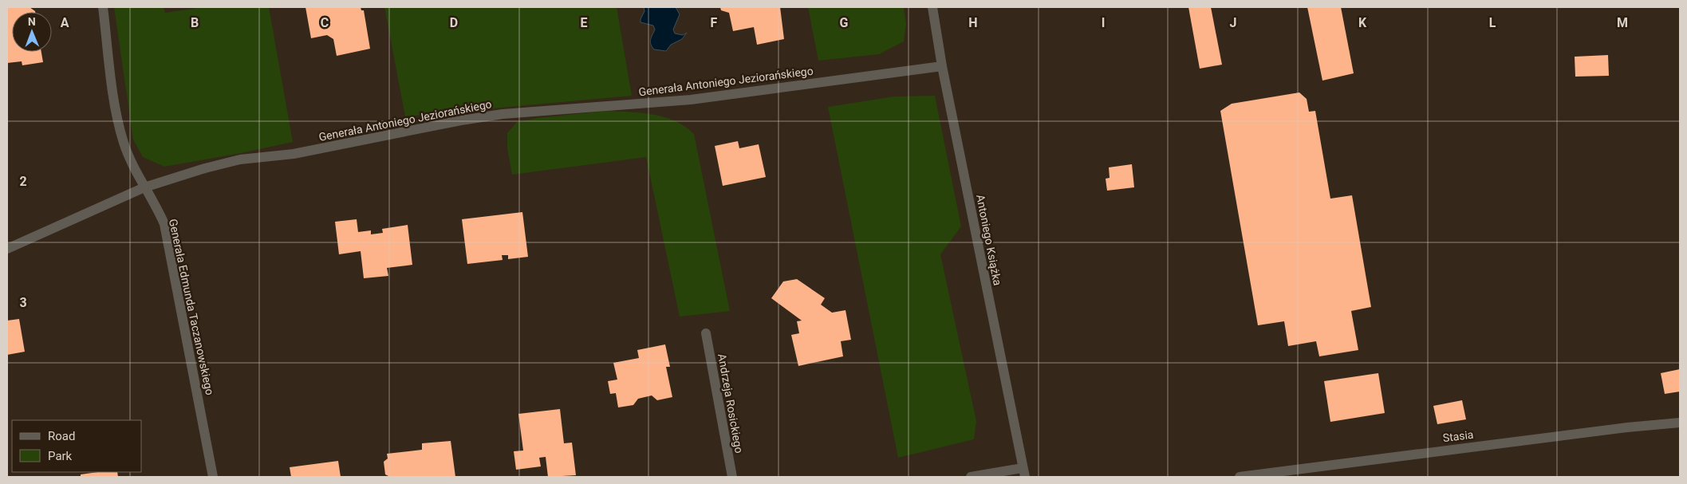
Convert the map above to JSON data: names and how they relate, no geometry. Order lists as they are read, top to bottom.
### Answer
{
  "streets": {
    "street": [
      "Generała Antoniego Jeziorańskiego",
      "Antoniego Książka",
      "Generała Edmunda Taczanowskiego",
      "Andrzeja Rosickiego",
      "Stasia"
    ]
  },
  "crossings": [
    ["Generała Antoniego Jeziorańskiego", "Antoniego Książka"],
    ["Generała Antoniego Jeziorańskiego", "Generała Edmunda Taczanowskiego"]
  ],
  "legend": ["Road", "Park"],
  "north": "top",
  "grid": {
    "columns": [
      "A",
      "B",
      "C",
      "D",
      "E",
      "F",
      "G",
      "H",
      "I",
      "J",
      "K",
      "L",
      "M"
    ],
    "rows": ["2", "3"]
  }
}
